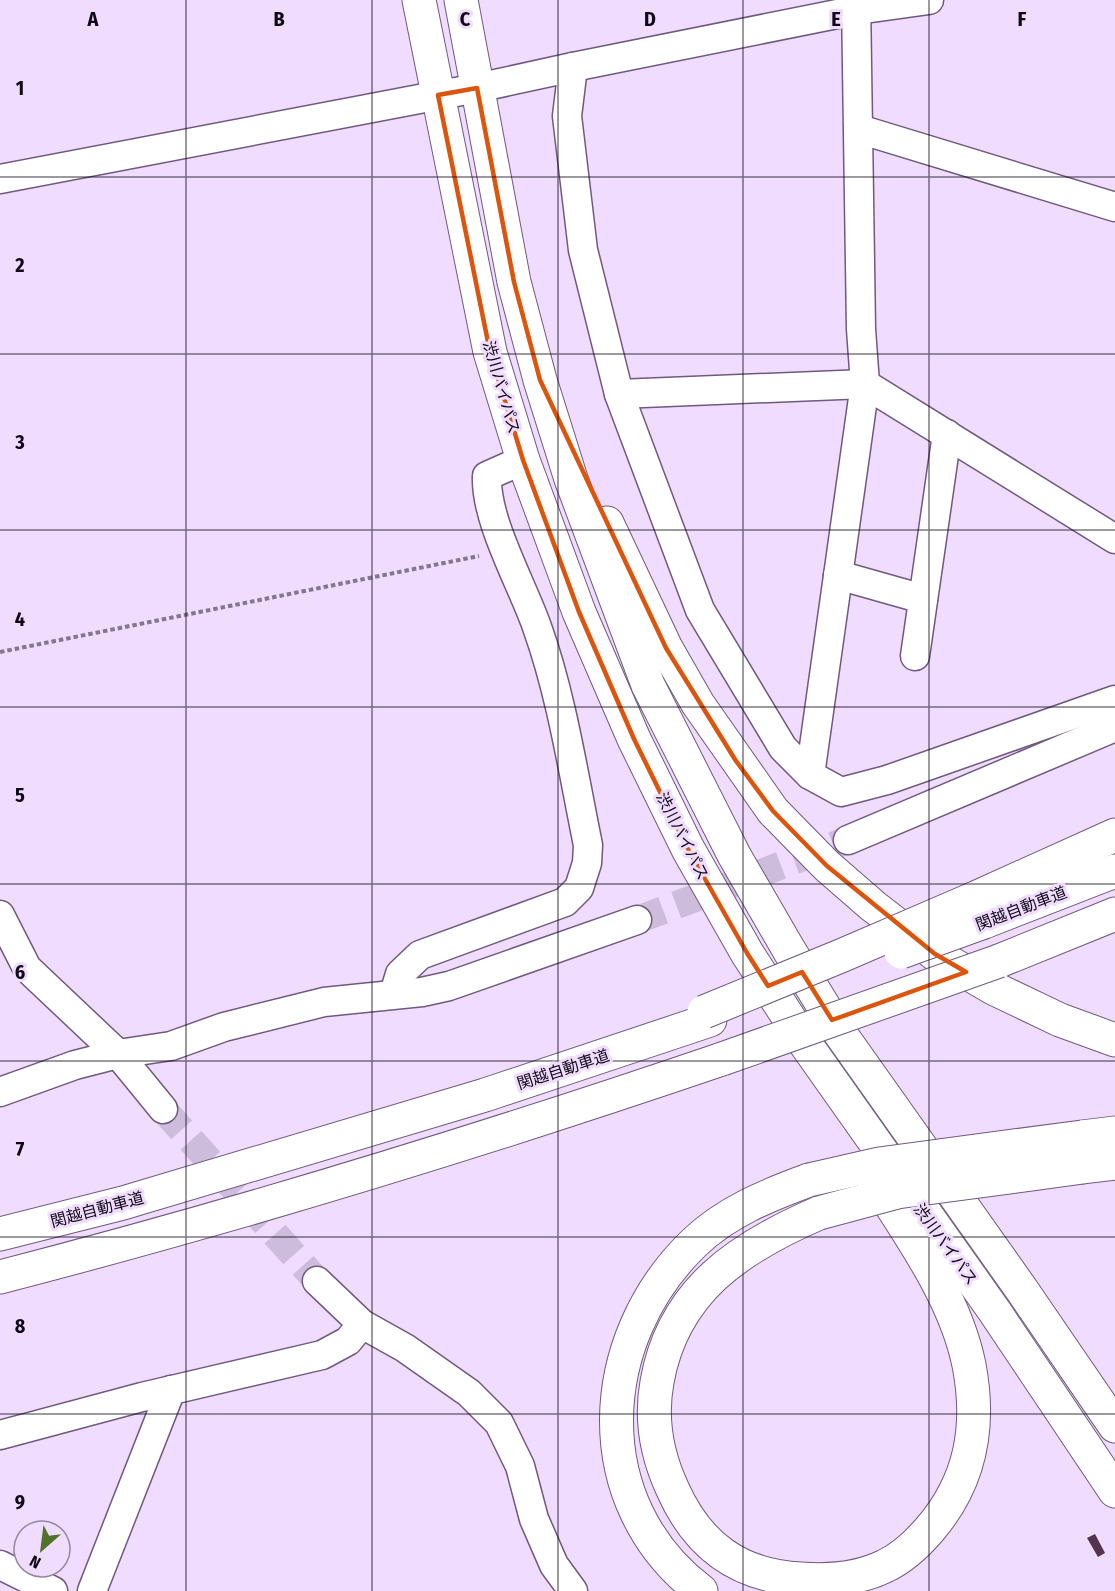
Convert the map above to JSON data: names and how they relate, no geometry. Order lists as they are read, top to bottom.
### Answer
{
  "streets": {
    "highway": ["渋川バイパス", "関越自動車道"]
  },
  "north": "bottom left",
  "grid": {
    "columns": [
      "A",
      "B",
      "C",
      "D",
      "E",
      "F"
    ],
    "rows": [
      "1",
      "2",
      "3",
      "4",
      "5",
      "6",
      "7",
      "8",
      "9"
    ]
  }
}
